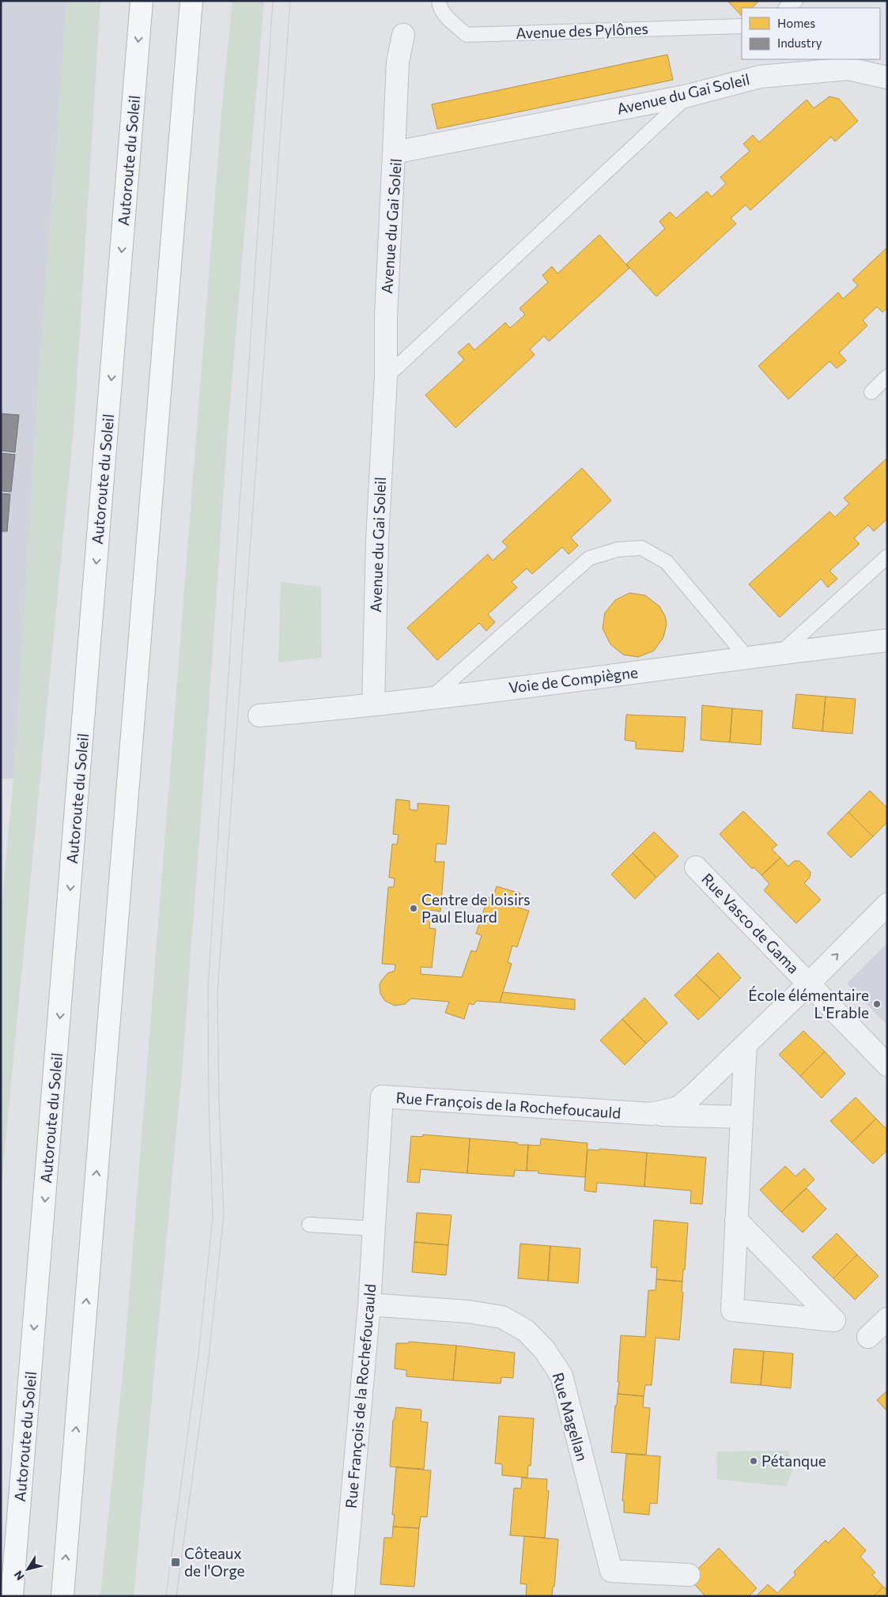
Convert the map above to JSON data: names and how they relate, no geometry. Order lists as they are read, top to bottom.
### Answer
{
  "streets": {
    "highway": ["Autoroute du Soleil"],
    "street": [
      "Avenue du Gai Soleil",
      "Voie de Compiègne",
      "Rue Vasco de Gama",
      "Rue François de la Rochefoucauld",
      "Rue Magellan"
    ],
    "lane": ["Avenue des Pylônes"]
  },
  "crossings": [
    ["Avenue du Gai Soleil", "Voie de Compiègne"],
    ["Rue Vasco de Gama", "Rue François de la Rochefoucauld"],
    ["Rue François de la Rochefoucauld", "Rue Magellan"]
  ],
  "places": {
    "other": ["Centre de loisirs Paul Eluard", "École élémentaire L'Erable", "Pétanque"],
    "transit": ["Côteaux de l'Orge"]
  },
  "legend": ["Homes", "Industry"],
  "north": "bottom left"
}
